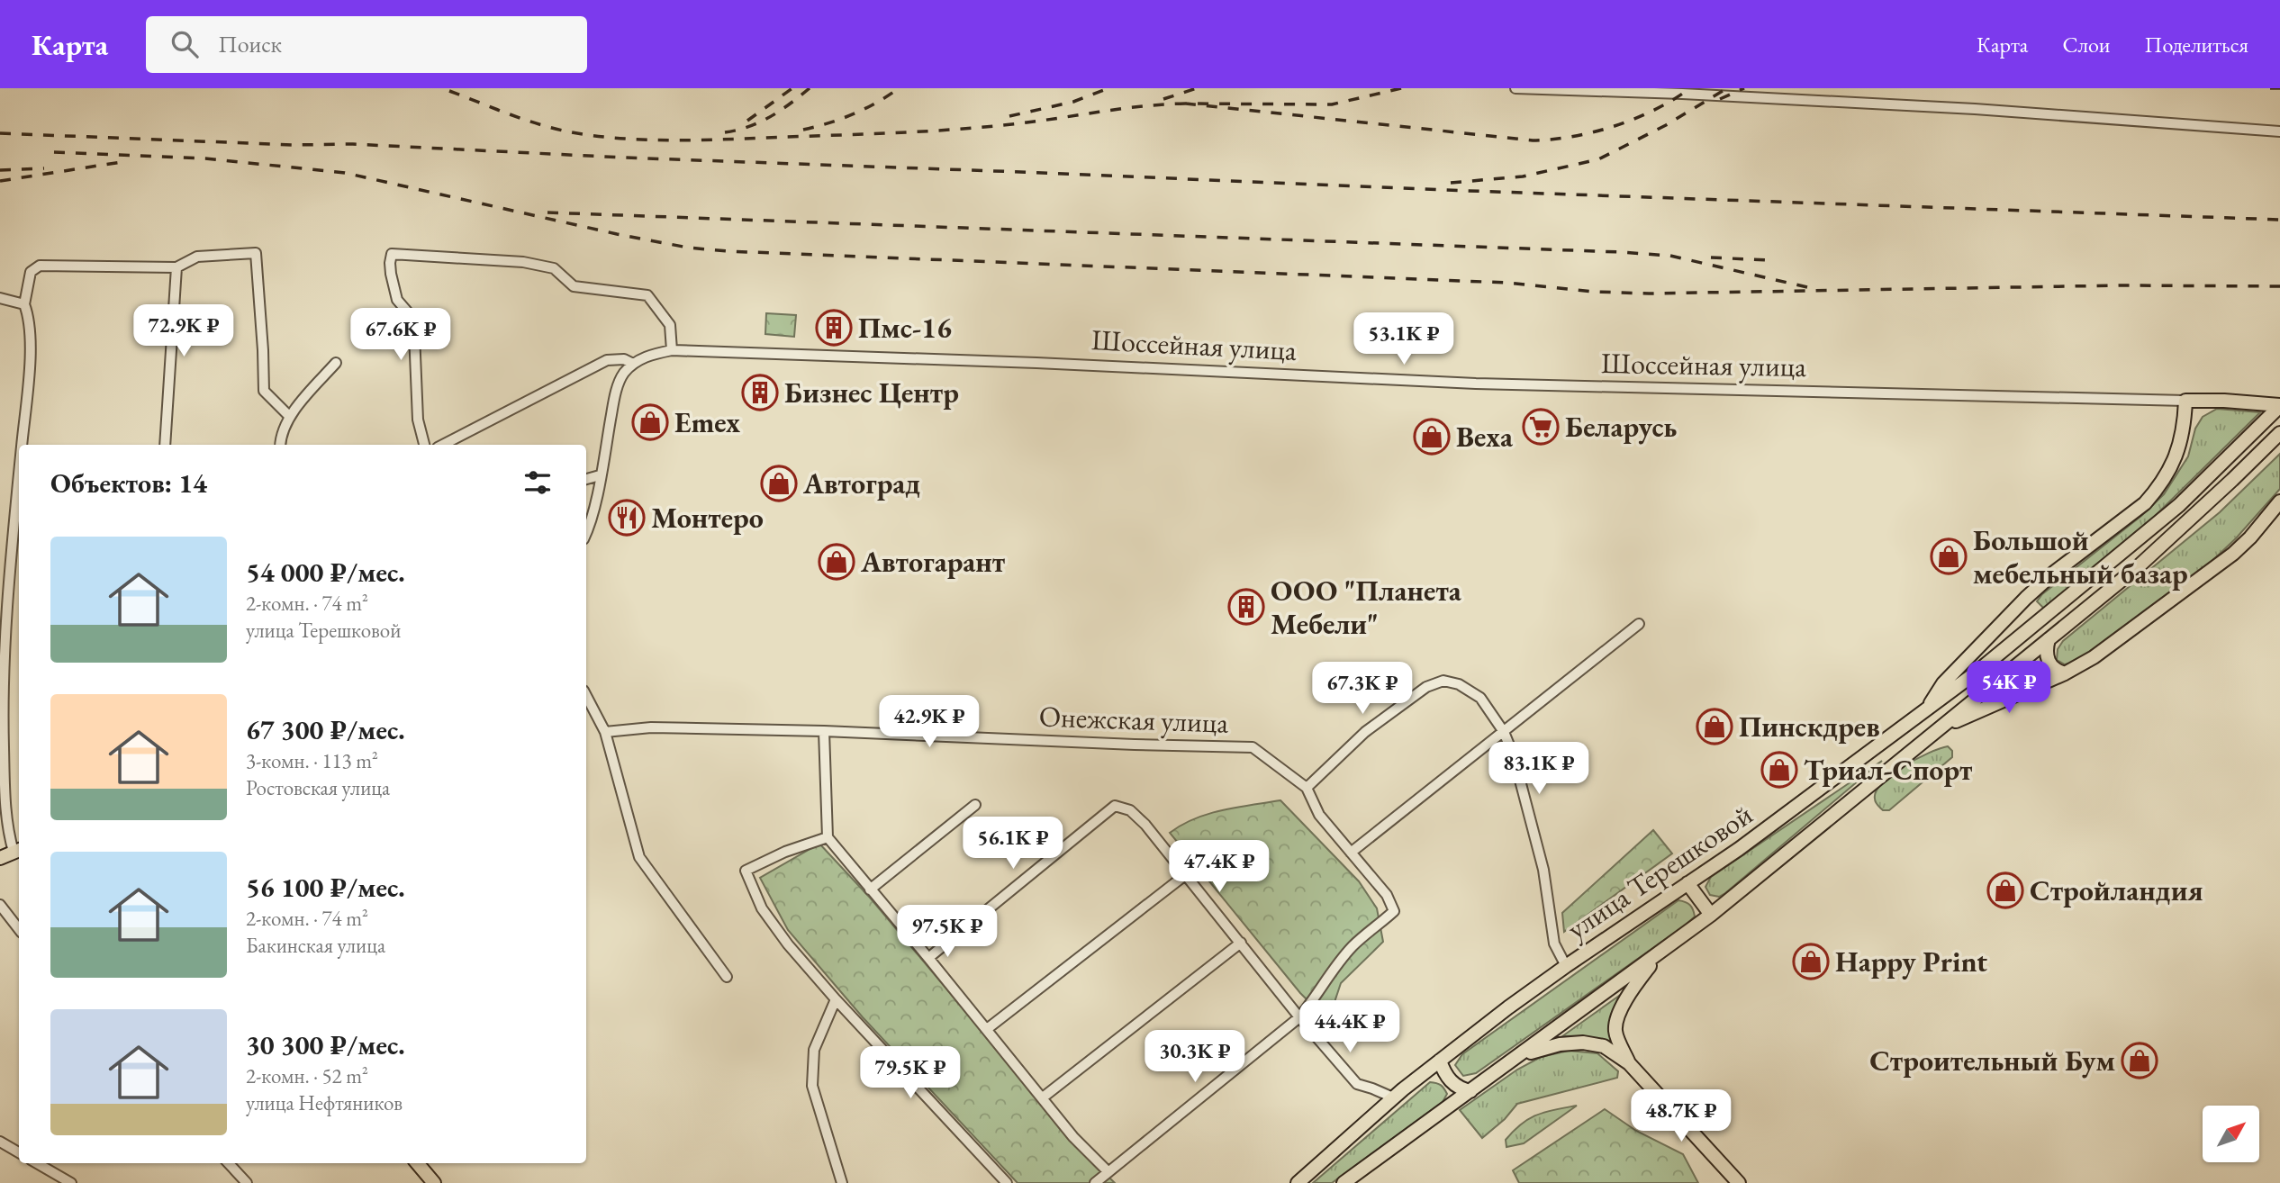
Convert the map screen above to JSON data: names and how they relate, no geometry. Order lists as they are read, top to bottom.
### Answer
{
  "streets": {
    "main road": ["Шоссейная улица", "улица Терешковой"],
    "street": ["Онежская улица"]
  },
  "crossings": [
    ["Шоссейная улица", "улица Терешковой"]
  ],
  "places": {
    "building": ["Пмс-16", "Бизнес Центр", "ООО \"Планета Мебели\""],
    "shop": [
      "Emex",
      "Веха",
      "Автоград",
      "Большой мебельный базар",
      "Автогарант",
      "Пинскдрев",
      "Триал-Спорт",
      "Стройландия",
      "Happy Print",
      "Строительный Бум"
    ],
    "supermarket": ["Беларусь"],
    "restaurant": ["Монтеро"]
  },
  "north": "top right",
  "page": {
    "header": "Карта",
    "search": "Поиск",
    "nav": ["Карта", "Слои", "Поделиться"],
    "price": [
      "72.9K ₽",
      "67.6K ₽",
      "53.1K ₽",
      "54K ₽",
      "67.3K ₽",
      "42.9K ₽",
      "83.1K ₽",
      "56.1K ₽",
      "47.4K ₽",
      "97.5K ₽",
      "44.4K ₽",
      "30.3K ₽",
      "79.5K ₽",
      "48.7K ₽"
    ],
    "heading": "Объектов: 14",
    "list": [
      {
        "name": "54 000 ₽/мес.",
        "note": "2-комн. · 74 m² · улица Терешковой"
      },
      {
        "name": "67 300 ₽/мес.",
        "note": "3-комн. · 113 m² · Ростовская улица"
      },
      {
        "name": "56 100 ₽/мес.",
        "note": "2-комн. · 74 m² · Бакинская улица"
      },
      {
        "name": "30 300 ₽/мес.",
        "note": "2-комн. · 52 m² · улица Нефтяников"
      }
    ]
  }
}
